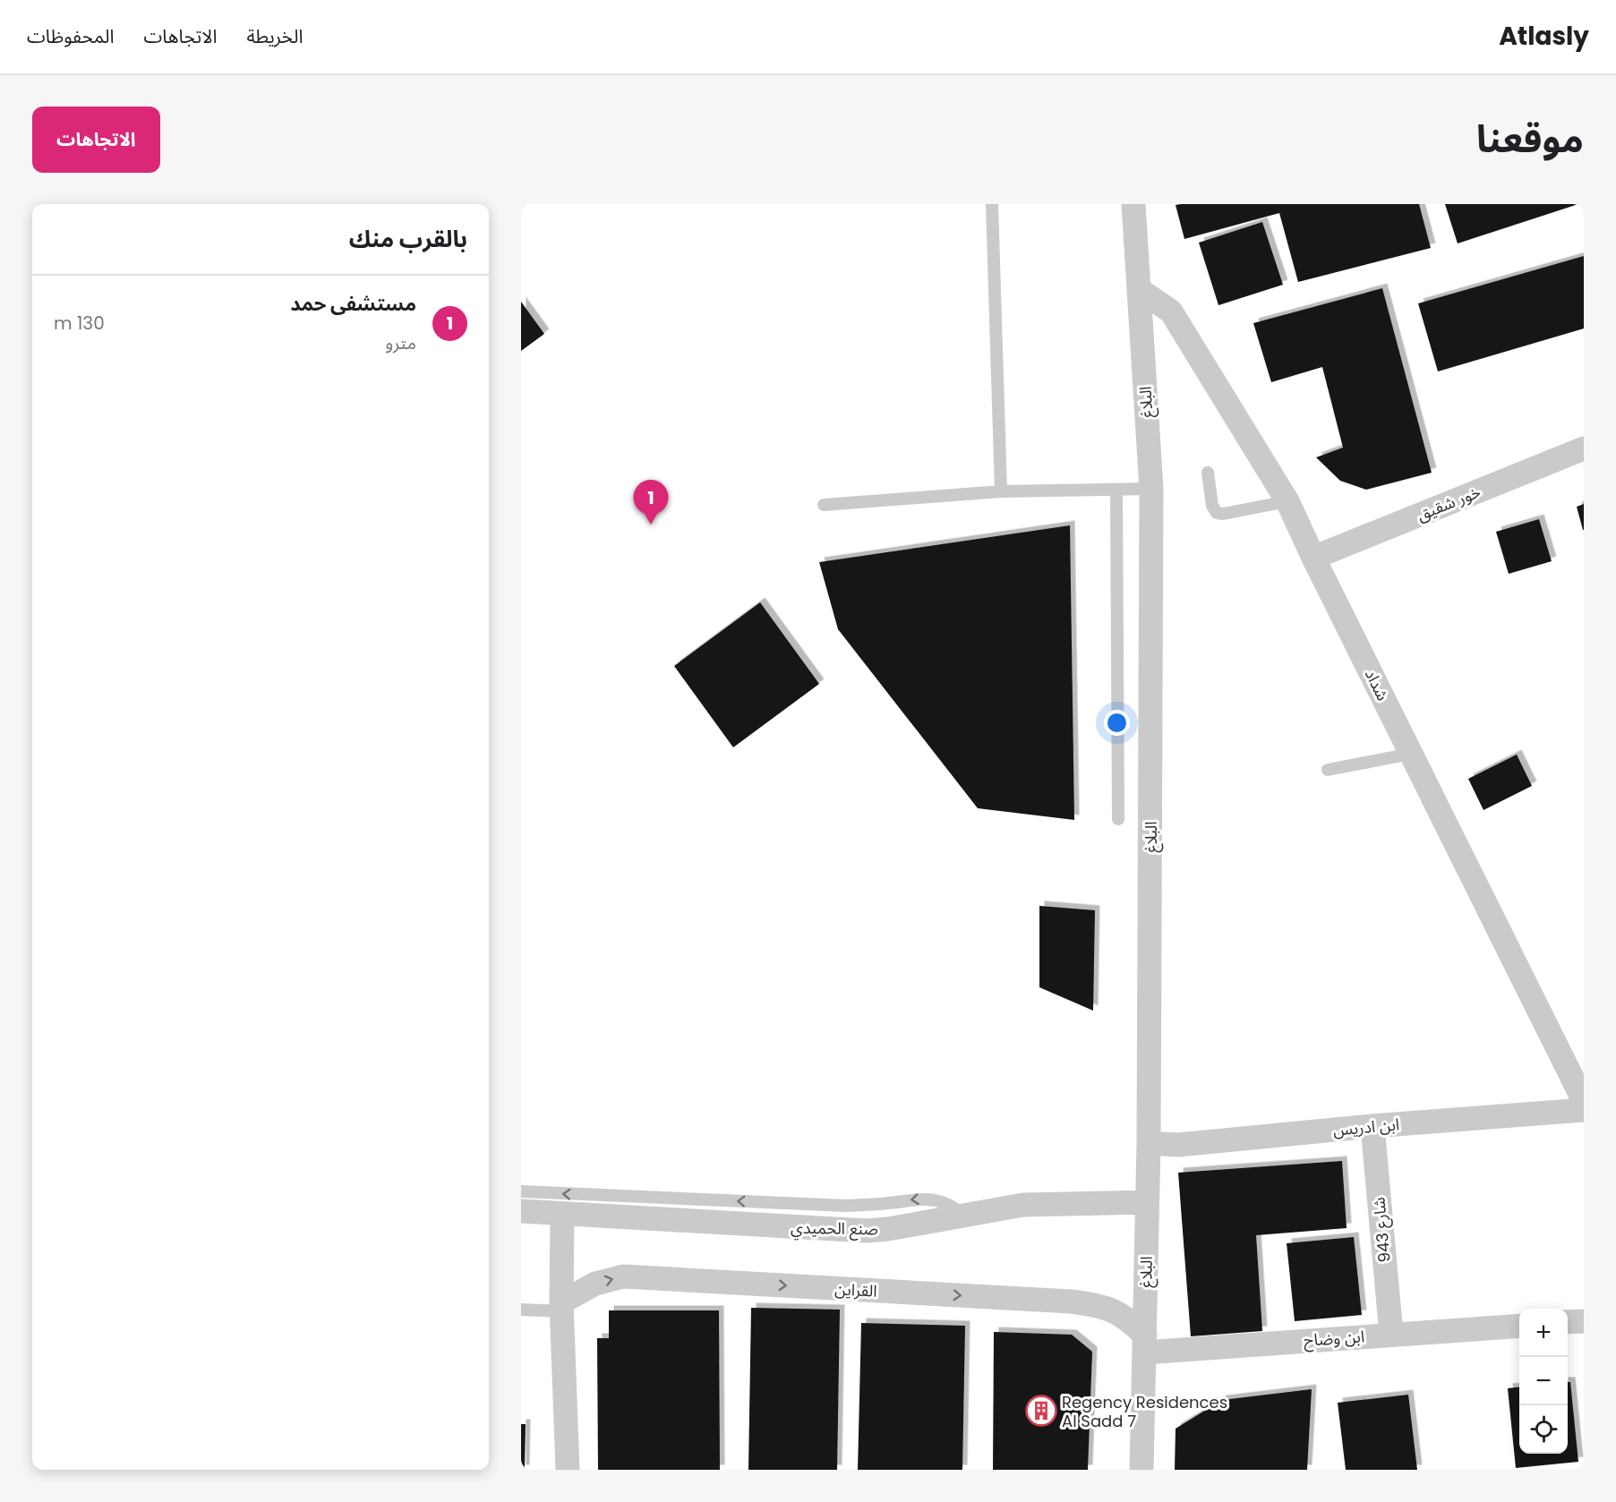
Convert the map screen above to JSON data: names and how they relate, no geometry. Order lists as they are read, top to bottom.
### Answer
{
  "streets": {
    "street": [
      "البلاغ",
      "خور شقيق",
      "شداد",
      "ابن ادريس",
      "صنع الحميدي",
      "شارع 943",
      "القراين",
      "ابن وضاح"
    ]
  },
  "crossings": [
    ["البلاغ", "شداد"],
    ["البلاغ", "ابن ادريس"],
    ["البلاغ", "صنع الحميدي"],
    ["البلاغ", "القراين"],
    ["البلاغ", "ابن وضاح"],
    ["خور شقيق", "شداد"],
    ["ابن ادريس", "شارع 943"],
    ["شارع 943", "ابن وضاح"],
    ["القراين", "ابن وضاح"]
  ],
  "one_way": ["القراين"],
  "places": {
    "building": ["Regency Residences Al Sadd 7"]
  },
  "page": {
    "header": "Atlasly",
    "nav": ["الخريطة", "الاتجاهات", "المحفوظات"],
    "title": "موقعنا",
    "buttons": "الاتجاهات",
    "heading": "بالقرب منك",
    "list": [
      {
        "mark": "1",
        "name": "مستشفى حمد",
        "note": "مترو",
        "value": "130 m"
      }
    ],
    "pins": "1",
    "map_buttons": ["+", "−"]
  }
}
